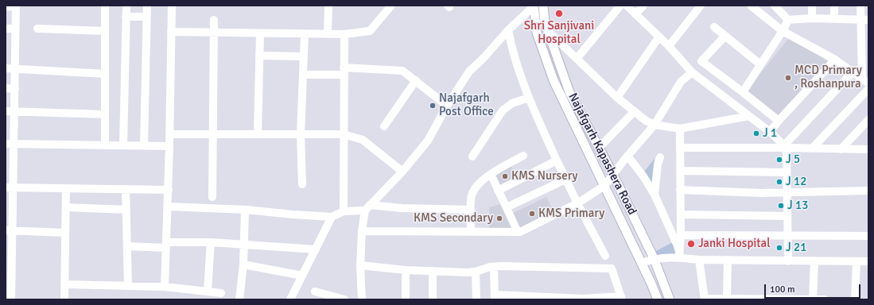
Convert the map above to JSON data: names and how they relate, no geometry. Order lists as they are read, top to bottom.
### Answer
{
  "streets": {
    "main road": ["Najafgarh Kapashera Road"]
  },
  "places": [
    "Shri Sanjivani Hospital",
    "MCD Primary , Roshanpura",
    "Najafgarh Post Office",
    "J 1",
    "J 5",
    "KMS Nursery",
    "J 12",
    "J 13",
    "KMS Primary",
    "KMS Secondary",
    "Janki Hospital",
    "J 21"
  ],
  "scale_bar": "100 m"
}
